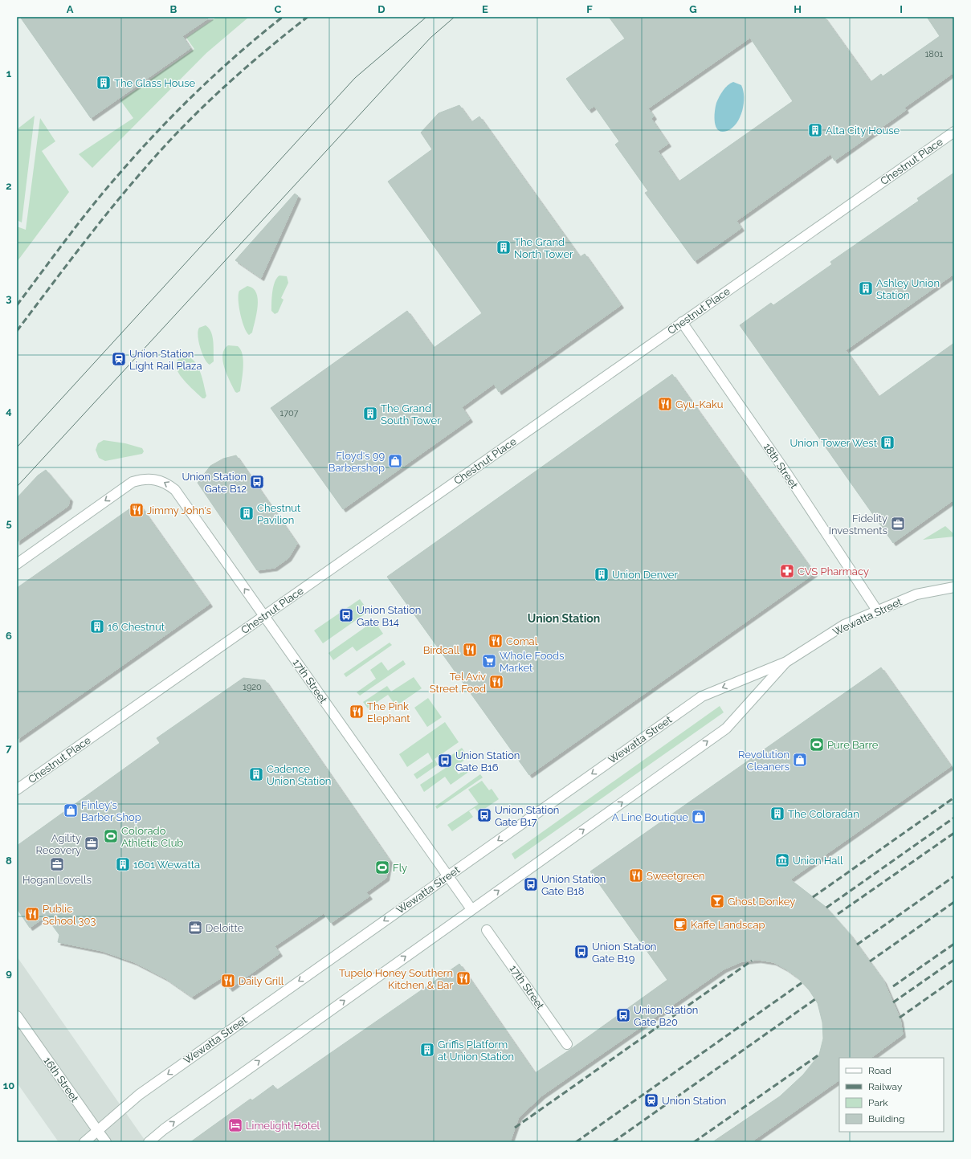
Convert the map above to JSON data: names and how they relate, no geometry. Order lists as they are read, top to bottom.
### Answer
{
  "streets": {
    "street": [
      "Chestnut Place",
      "18th Street",
      "Wewatta Street",
      "17th Street",
      "16th Street"
    ]
  },
  "crossings": [
    ["Chestnut Place", "18th Street"],
    ["Chestnut Place", "17th Street"],
    ["18th Street", "Wewatta Street"],
    ["Wewatta Street", "17th Street"],
    ["Wewatta Street", "16th Street"]
  ],
  "districts": ["Union Station"],
  "places": {
    "building": [
      "The Glass House",
      "Alta City House",
      "The Grand North Tower",
      "Ashley Union Station",
      "The Grand South Tower",
      "Union Tower West",
      "Chestnut Pavilion",
      "Union Denver",
      "16 Chestnut",
      "Cadence Union Station",
      "The Coloradan",
      "1601 Wewatta",
      "Griffis Platform at Union Station"
    ],
    "station": ["Union Station Light Rail Plaza", "Union Station"],
    "restaurant": [
      "Gyu-Kaku",
      "Jimmy John's",
      "Comal",
      "Birdcall",
      "Tel Aviv Street Food",
      "The Pink Elephant",
      "Sweetgreen",
      "Public School 303",
      "Tupelo Honey Southern Kitchen & Bar",
      "Daily Grill"
    ],
    "shop": [
      "Floyd's 99 Barbershop",
      "Revolution Cleaners",
      "Finley's Barber Shop",
      "A Line Boutique"
    ],
    "bus stop": [
      "Union Station Gate B12",
      "Union Station Gate B14",
      "Union Station Gate B16",
      "Union Station Gate B17",
      "Union Station Gate B18",
      "Union Station Gate B19",
      "Union Station Gate B20"
    ],
    "office": [
      "Fidelity Investments",
      "Agility Recovery",
      "Hogan Lovells",
      "Deloitte"
    ],
    "pharmacy": ["CVS Pharmacy"],
    "supermarket": ["Whole Foods Market"],
    "sports": ["Pure Barre", "Colorado Athletic Club", "Fly"],
    "museum": ["Union Hall"],
    "bar": ["Ghost Donkey"],
    "cafe": ["Kaffe Landscap"],
    "hotel": ["Limelight Hotel"]
  },
  "house_numbers": ["1801", "1707", "1920"],
  "legend": [
    "Road",
    "Railway",
    "Park",
    "Building"
  ],
  "grid": {
    "columns": [
      "A",
      "B",
      "C",
      "D",
      "E",
      "F",
      "G",
      "H",
      "I"
    ],
    "rows": [
      "1",
      "2",
      "3",
      "4",
      "5",
      "6",
      "7",
      "8",
      "9",
      "10"
    ]
  }
}
